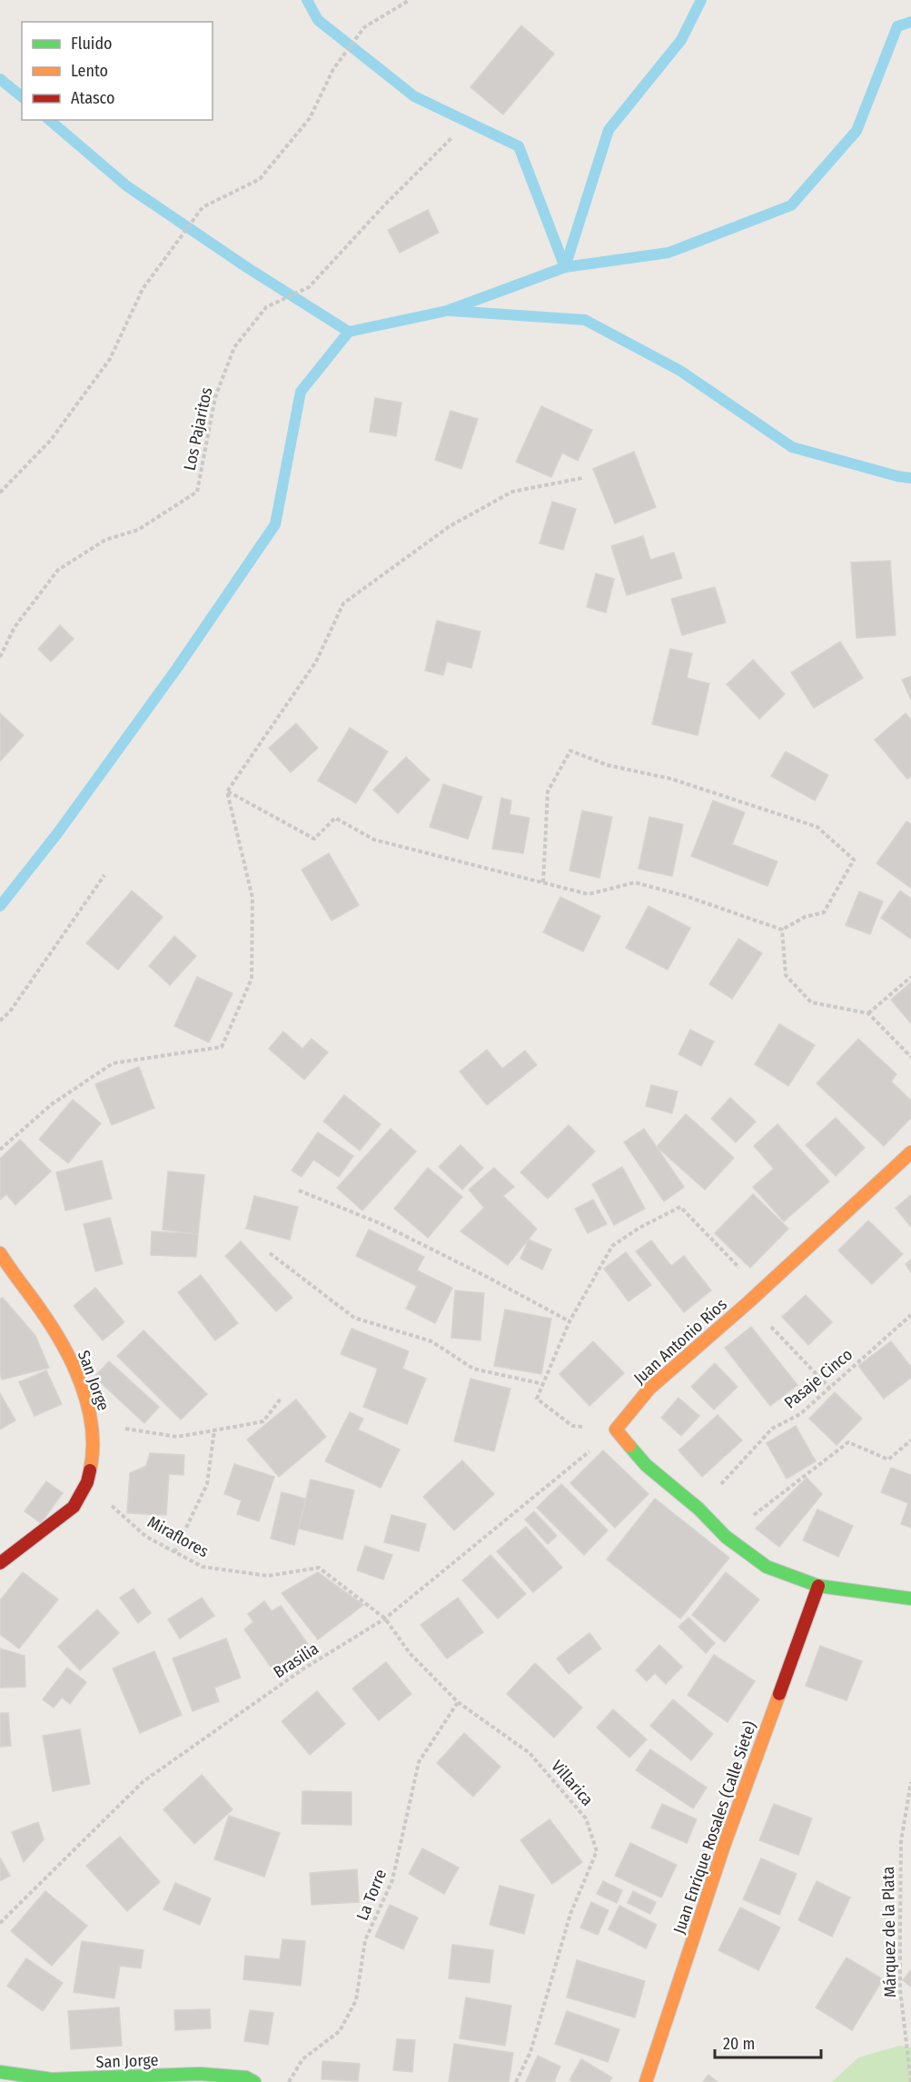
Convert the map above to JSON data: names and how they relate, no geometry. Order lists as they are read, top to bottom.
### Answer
{
  "streets": {
    "street": ["Juan Antonio Ríos", "San Jorge", "Juan Enrique Rosales (Calle Siete)"],
    "path": [
      "Los Pajaritos",
      "Pasaje Cinco",
      "Miraflores",
      "Brasilia",
      "Villarica",
      "La Torre",
      "Márquez de la Plata"
    ]
  },
  "crossings": [
    ["Juan Antonio Ríos", "Brasilia"],
    ["San Jorge", "Miraflores"],
    ["Miraflores", "Brasilia"],
    ["Miraflores", "Villarica"],
    ["Brasilia", "Villarica"],
    ["Villarica", "La Torre"]
  ],
  "legend": ["Fluido", "Lento", "Atasco"],
  "scale_bar": "20 m"
}
